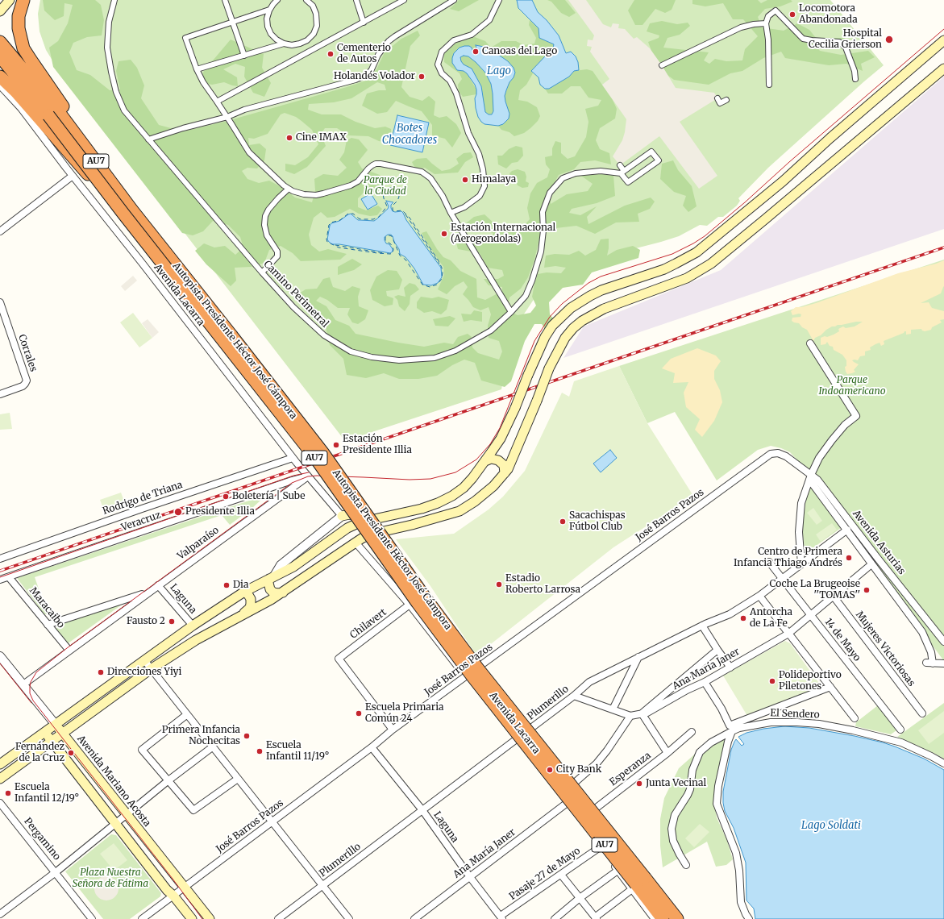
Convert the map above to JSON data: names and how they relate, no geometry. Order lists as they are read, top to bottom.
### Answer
{
  "streets": {
    "highway": ["AU7", "Autopista Presidente Héctor José Cámpora"],
    "main road": ["Avenida Mariano Acosta"],
    "street": [
      "Camino Perimetral",
      "Avenida Lacarra",
      "Corrales",
      "Rodrigo de Triana",
      "José Barros Pazos",
      "Veracruz",
      "Avenida Asturias",
      "Valparaíso",
      "Laguna",
      "Maracaibo",
      "Chilavert",
      "14 de Mayo",
      "Mujeres Victoriosas",
      "Ana María Janer",
      "Plumerillo",
      "El Sendero",
      "Esperanza",
      "Pergamino",
      "Pasaje 27 de Mayo"
    ]
  },
  "crossings": [
    ["Avenida Lacarra", "Autopista Presidente Héctor José Cámpora"],
    ["Avenida Lacarra", "Rodrigo de Triana"],
    ["Avenida Lacarra", "José Barros Pazos"],
    ["Avenida Lacarra", "Veracruz"],
    ["Avenida Lacarra", "Valparaíso"],
    ["Avenida Lacarra", "Chilavert"],
    ["Avenida Lacarra", "Ana María Janer"],
    ["Avenida Lacarra", "Plumerillo"],
    ["Avenida Lacarra", "Esperanza"],
    ["Avenida Lacarra", "Pasaje 27 de Mayo"],
    ["José Barros Pazos", "Avenida Asturias"],
    ["José Barros Pazos", "Laguna"],
    ["José Barros Pazos", "Chilavert"],
    ["José Barros Pazos", "Avenida Mariano Acosta"],
    ["Veracruz", "Valparaíso"],
    ["Veracruz", "Maracaibo"],
    ["Avenida Asturias", "Ana María Janer"],
    ["Avenida Asturias", "Plumerillo"],
    ["Valparaíso", "Laguna"],
    ["Valparaíso", "Maracaibo"],
    ["Valparaíso", "Avenida Mariano Acosta"],
    ["Laguna", "Ana María Janer"],
    ["Laguna", "Plumerillo"],
    ["Laguna", "Pasaje 27 de Mayo"],
    ["14 de Mayo", "Ana María Janer"],
    ["14 de Mayo", "Plumerillo"],
    ["Mujeres Victoriosas", "Ana María Janer"]
  ],
  "water": ["Lago", "Botes Chocadores", "Lago Soldati"],
  "parks": ["Parque de la Ciudad", "Parque Indoamericano", "Plaza Nuestra Señora de Fátima"],
  "places": [
    "Locomotora Abandonada",
    "Hospital Cecilia Grierson",
    "Canoas del Lago",
    "Cementerio de Autos",
    "Holandés Volador",
    "Cine IMAX",
    "Himalaya",
    "Estación Internacional (Aerogondolas)",
    "Estación Presidente Illia",
    "Boletería | Sube",
    "Presidente Illia",
    "Sacachispas Fútbol Club",
    "Centro de Primera Infancia Thiago Andrés",
    "Estadio Roberto Larrosa",
    "Dia",
    "Coche La Brugeoise ''TOMAS''",
    "Antorcha de La Fe",
    "Fausto 2",
    "Direcciones Yiyi",
    "Polideportivo Piletones",
    "Escuela Primaria Común 24",
    "Primera Infancia Nochecitas",
    "Escuela Infantil 11/19°",
    "Fernández de la Cruz",
    "City Bank",
    "Junta Vecinal",
    "Escuela Infantil 12/19°"
  ]
}
